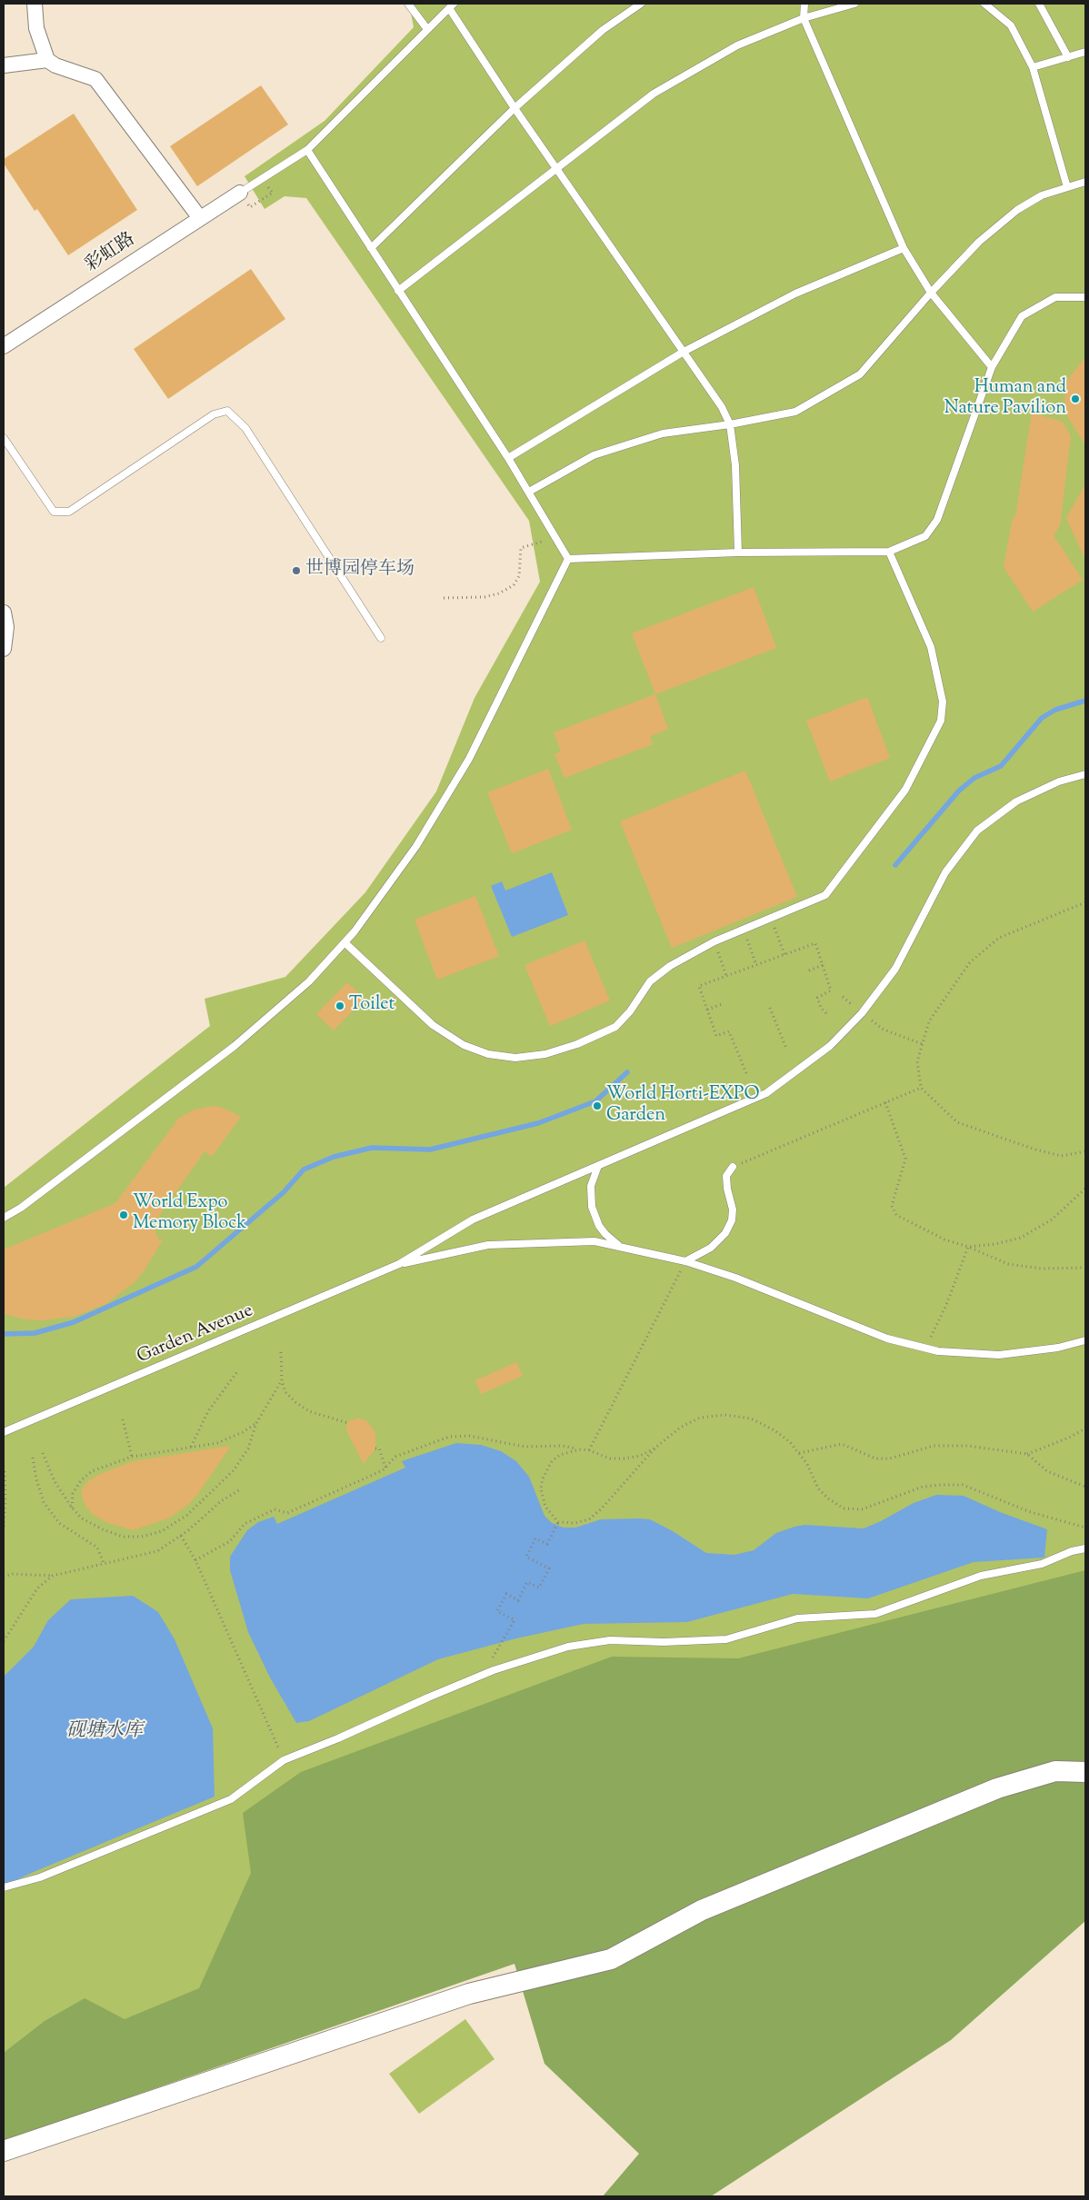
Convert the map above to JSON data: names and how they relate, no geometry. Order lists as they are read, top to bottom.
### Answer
{
  "streets": {
    "street": ["彩虹路"],
    "lane": ["Garden Avenue"]
  },
  "water": ["砚塘水库"],
  "places": [
    "Human and Nature Pavilion",
    "世博园停车场",
    "Toilet",
    "World Horti-EXPO Garden",
    "World Expo Memory Block"
  ]
}
